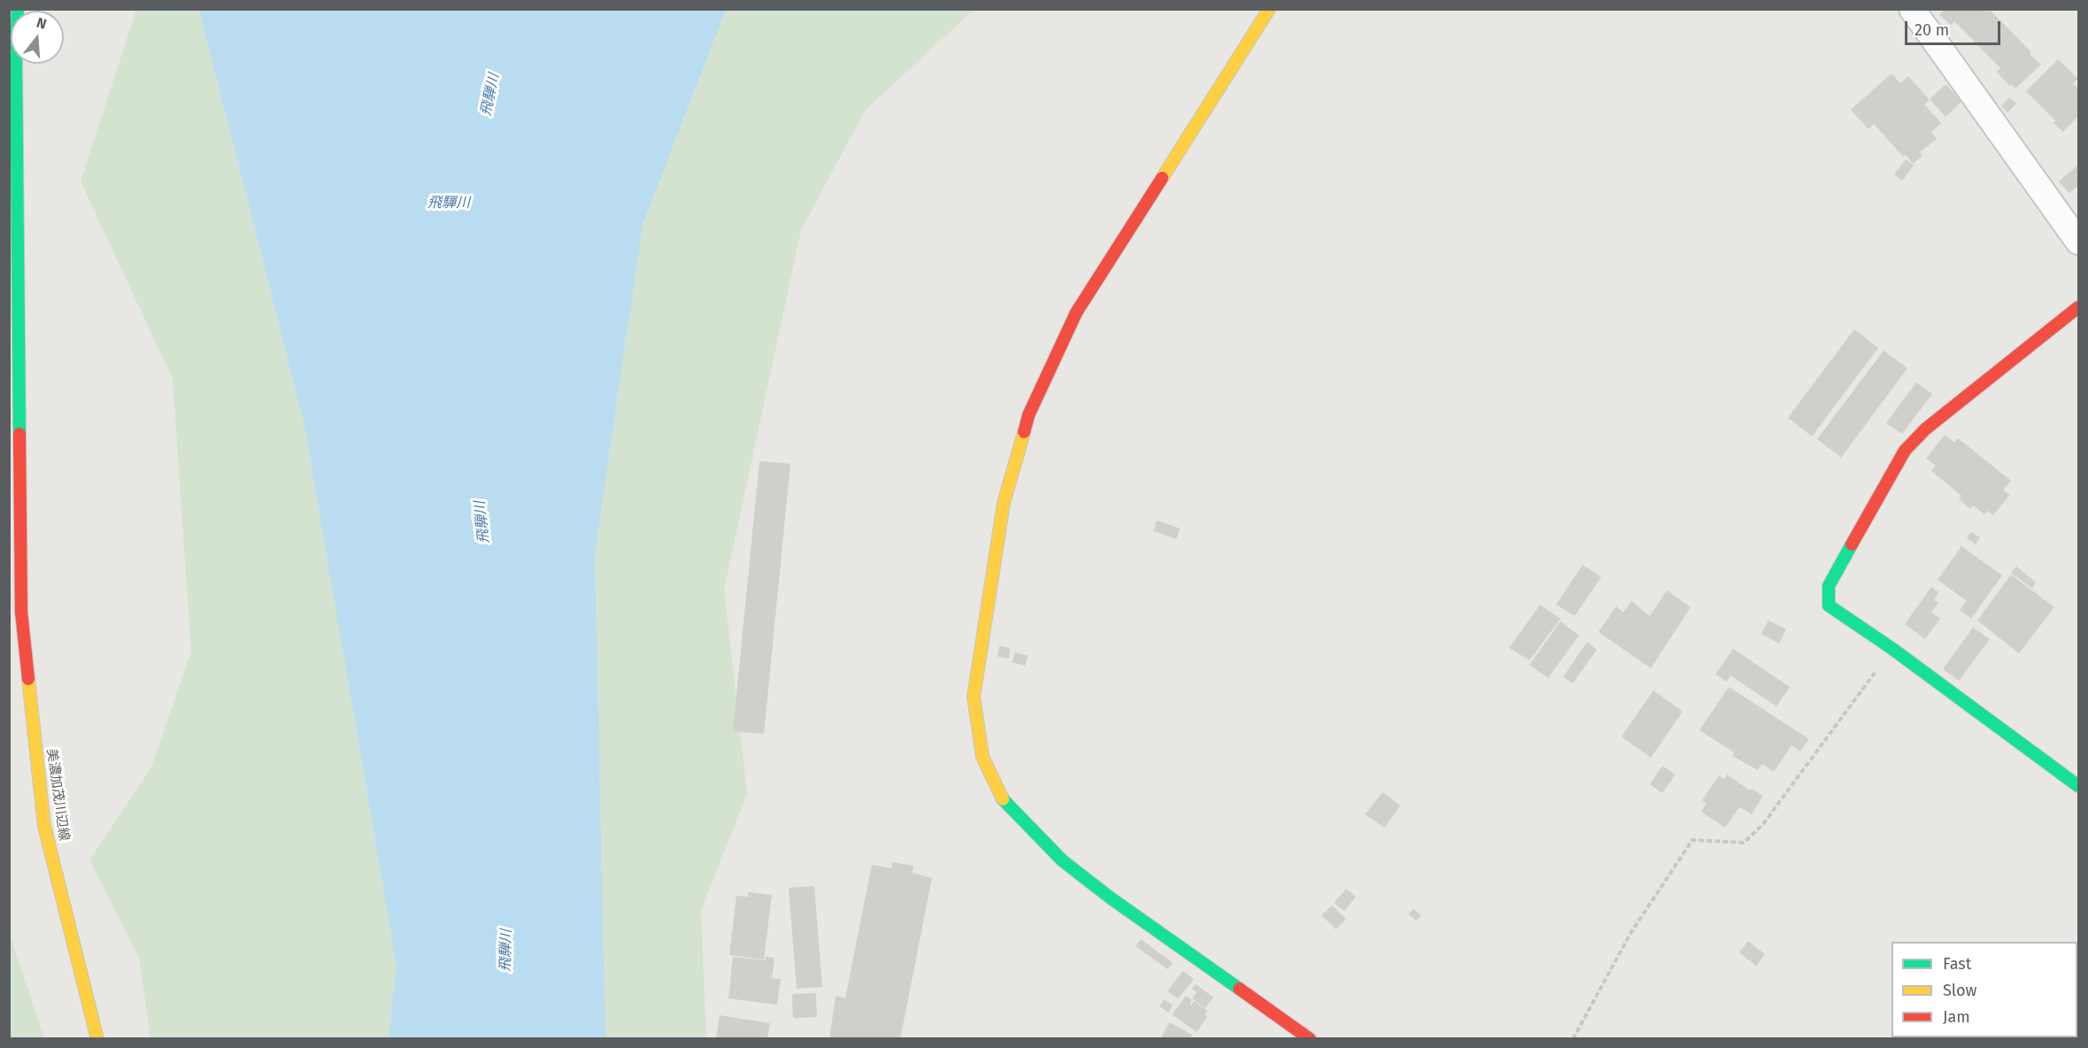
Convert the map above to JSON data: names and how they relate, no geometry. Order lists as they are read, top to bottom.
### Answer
{
  "streets": {
    "street": ["美濃加茂川辺線"]
  },
  "water": ["飛騨川", "飛驒川"],
  "legend": ["Fast", "Slow", "Jam"],
  "scale_bar": "20 m",
  "north": "top"
}
